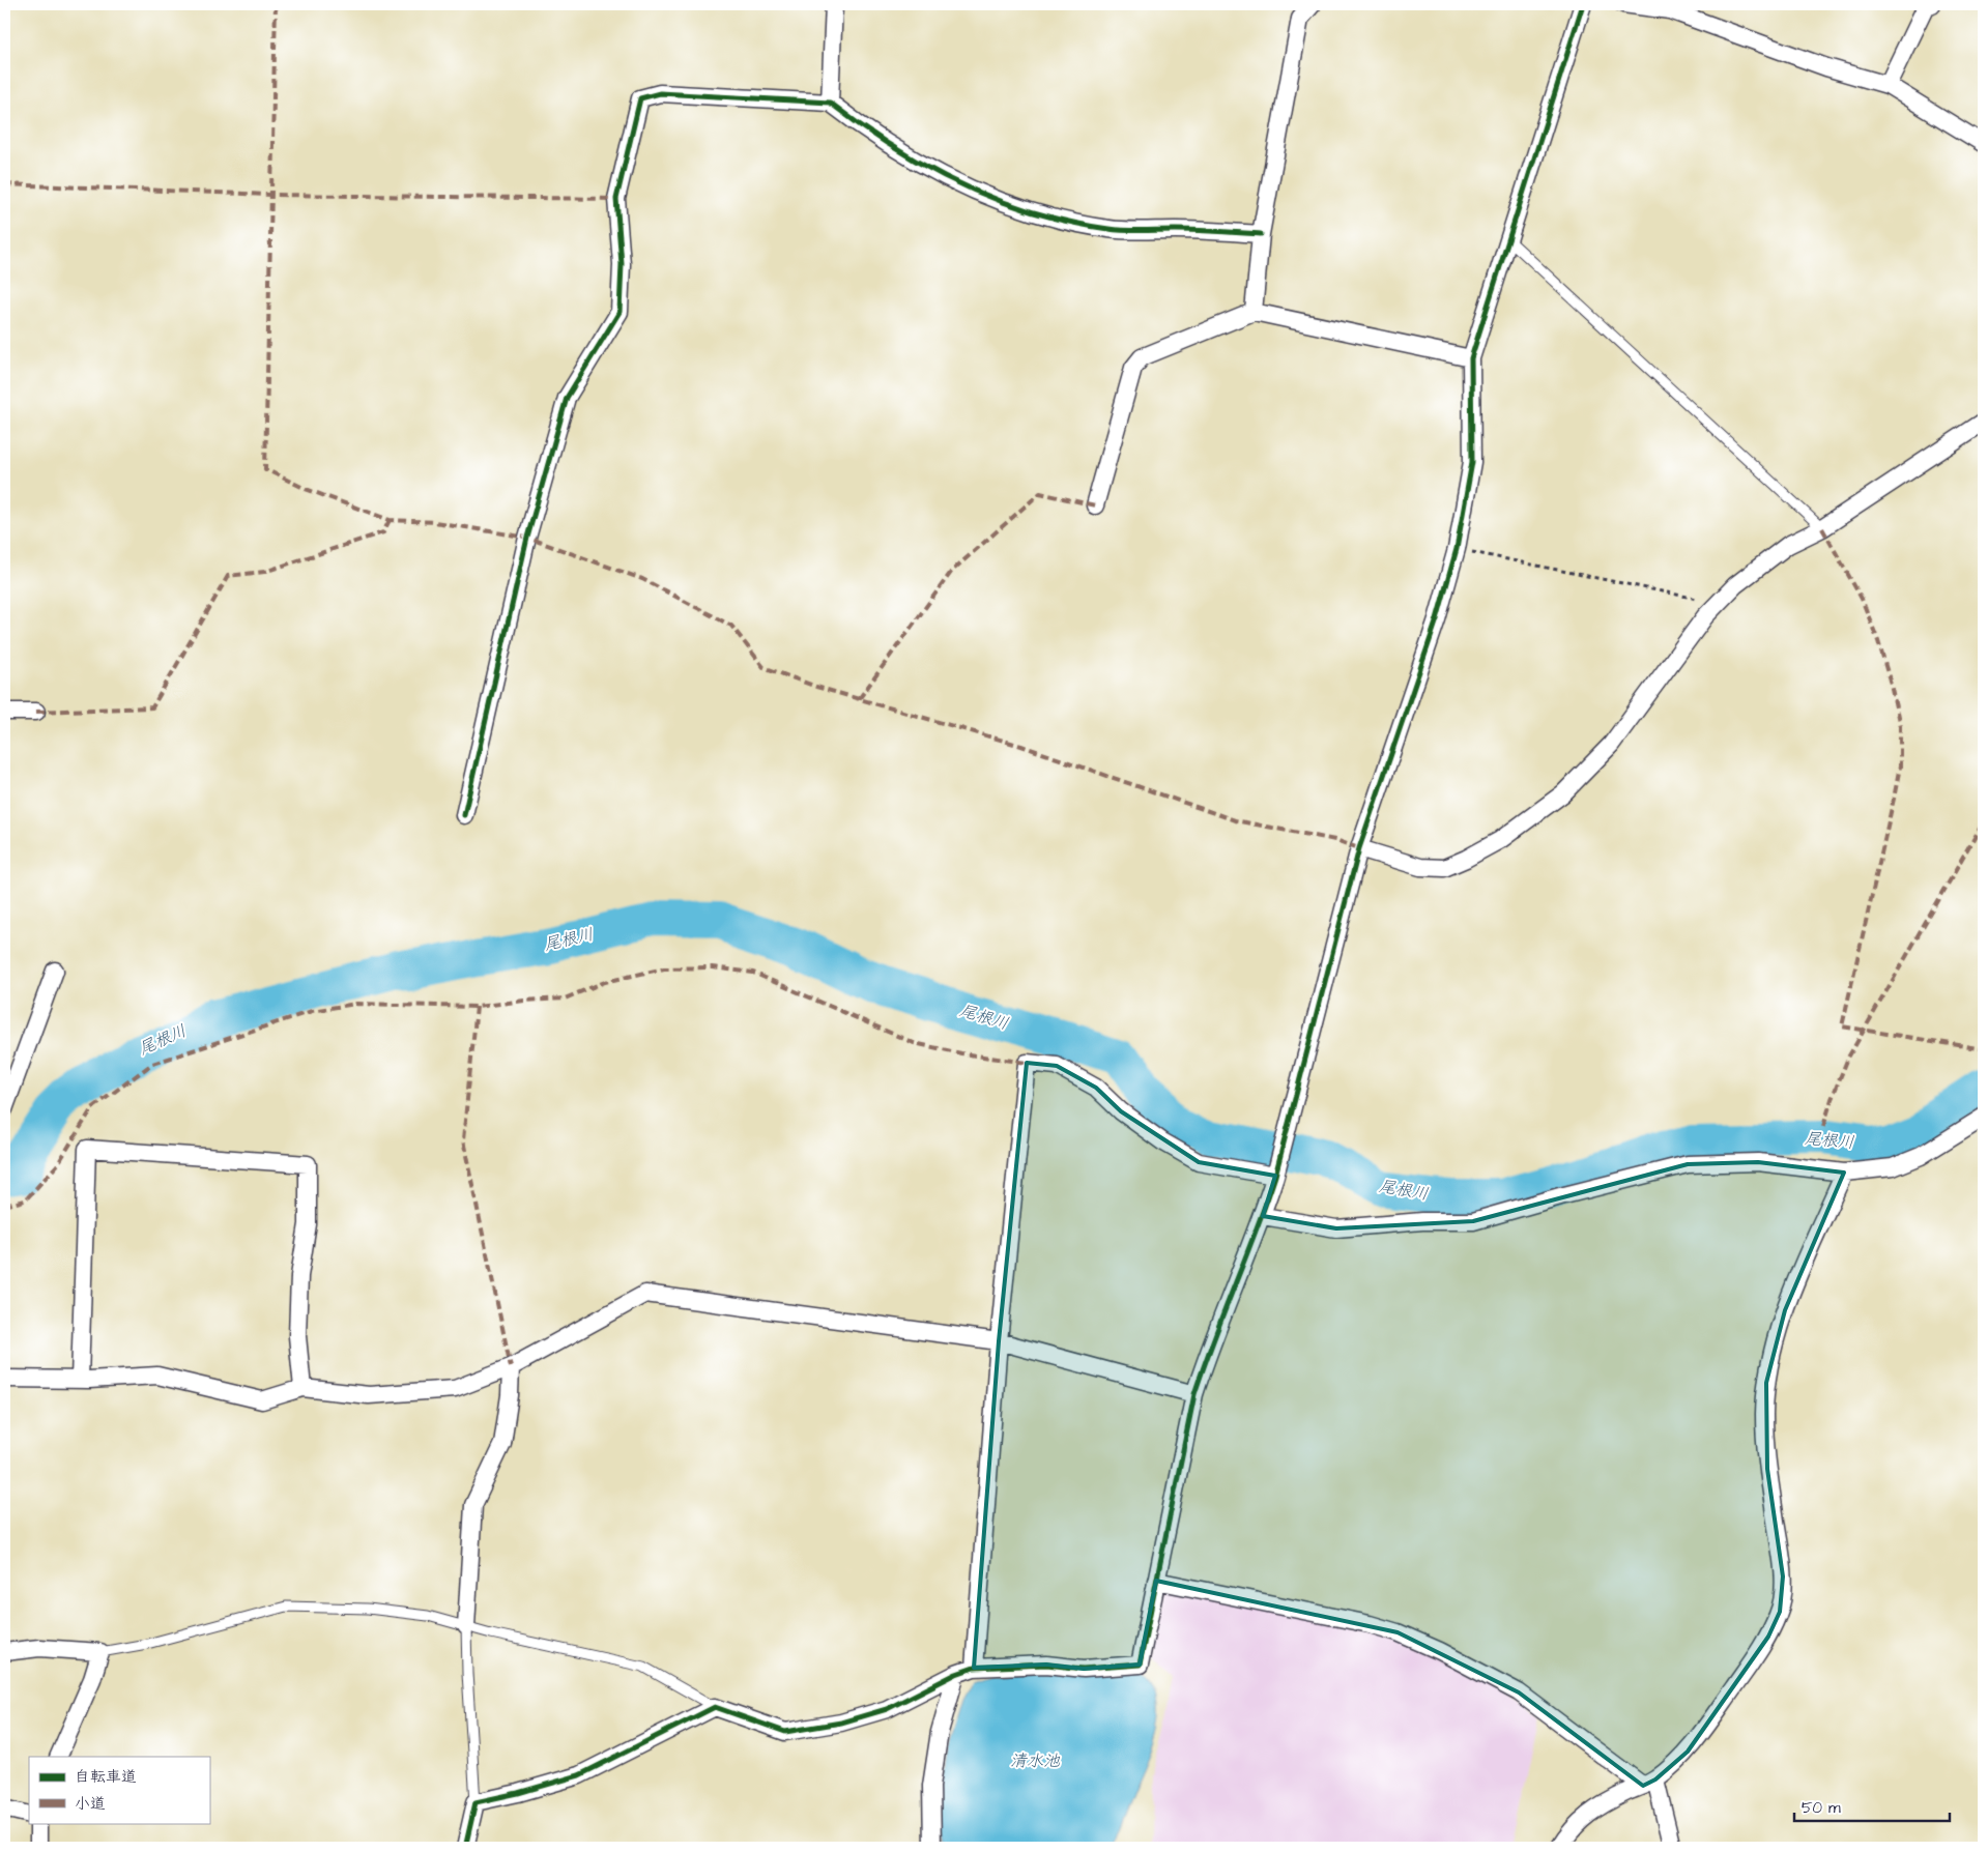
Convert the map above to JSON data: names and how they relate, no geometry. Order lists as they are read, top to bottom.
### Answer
{
  "water": ["尾根川", "清水池"],
  "legend": ["自転車道", "小道"],
  "scale_bar": "50 m"
}
